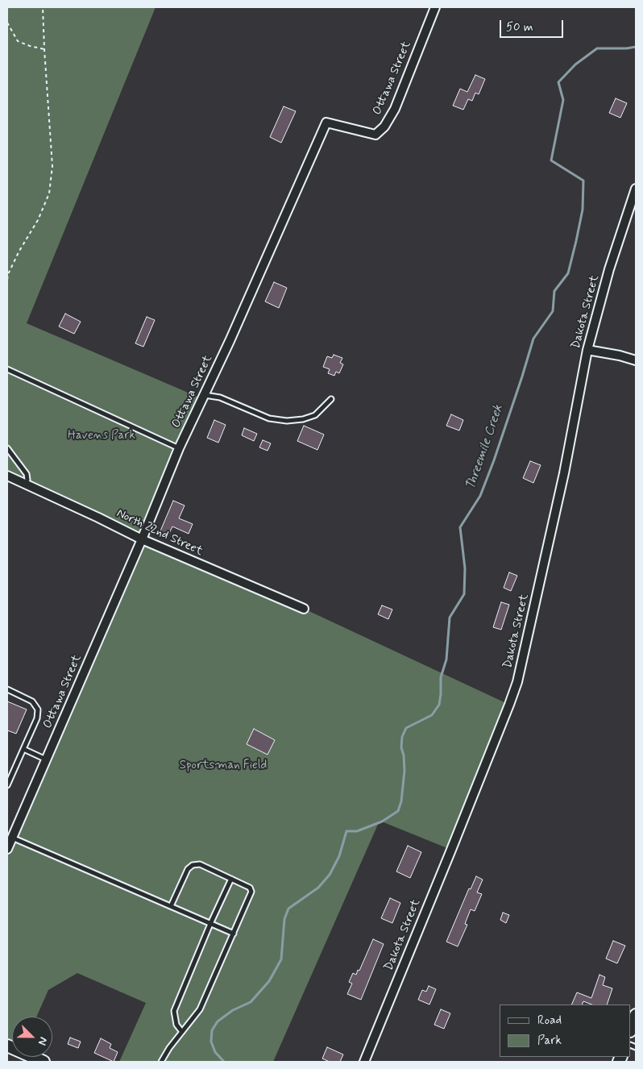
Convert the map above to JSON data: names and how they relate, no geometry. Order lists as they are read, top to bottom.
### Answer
{
  "streets": {
    "street": ["Ottawa Street", "Dakota Street", "North 22nd Street"]
  },
  "crossings": [
    ["Ottawa Street", "North 22nd Street"]
  ],
  "water": ["Threemile Creek"],
  "parks": ["Havens Park", "Sportsman Field"],
  "legend": ["Road", "Park"],
  "scale_bar": "50 m",
  "north": "bottom right"
}
